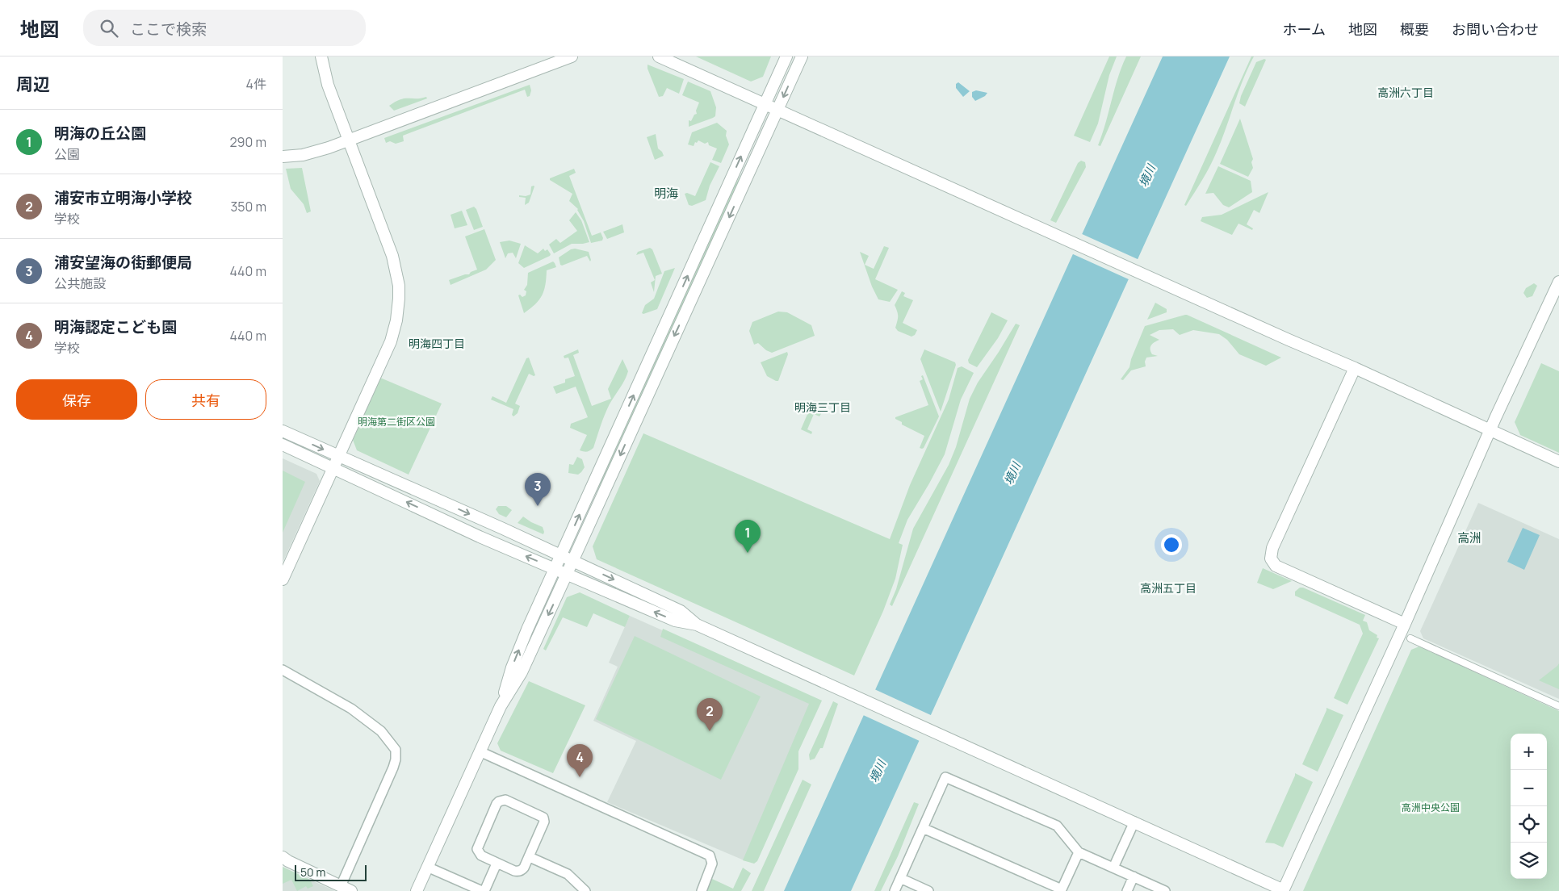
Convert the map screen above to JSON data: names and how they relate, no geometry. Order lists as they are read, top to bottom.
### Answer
{
  "districts": [
    "高洲六丁目",
    "明海",
    "明海四丁目",
    "明海三丁目",
    "高洲",
    "高洲五丁目"
  ],
  "water": ["境川"],
  "parks": ["明海第二街区公園", "高洲中央公園"],
  "scale_bar": "50 m",
  "page": {
    "header": "地図",
    "search": "ここで検索",
    "nav": [
      "ホーム",
      "地図",
      "概要",
      "お問い合わせ"
    ],
    "heading": ["周辺", "4件"],
    "list": [
      {
        "mark": "1",
        "name": "明海の丘公園",
        "note": "公園",
        "value": "290 m"
      },
      {
        "mark": "2",
        "name": "浦安市立明海小学校",
        "note": "学校",
        "value": "350 m"
      },
      {
        "mark": "3",
        "name": "浦安望海の街郵便局",
        "note": "公共施設",
        "value": "440 m"
      },
      {
        "mark": "4",
        "name": "明海認定こども園",
        "note": "学校",
        "value": "440 m"
      }
    ],
    "buttons": ["保存", "共有"],
    "pins": [
      "3",
      "1",
      "2",
      "4"
    ],
    "map_buttons": ["+", "−"],
    "scale": "50 m"
  }
}
